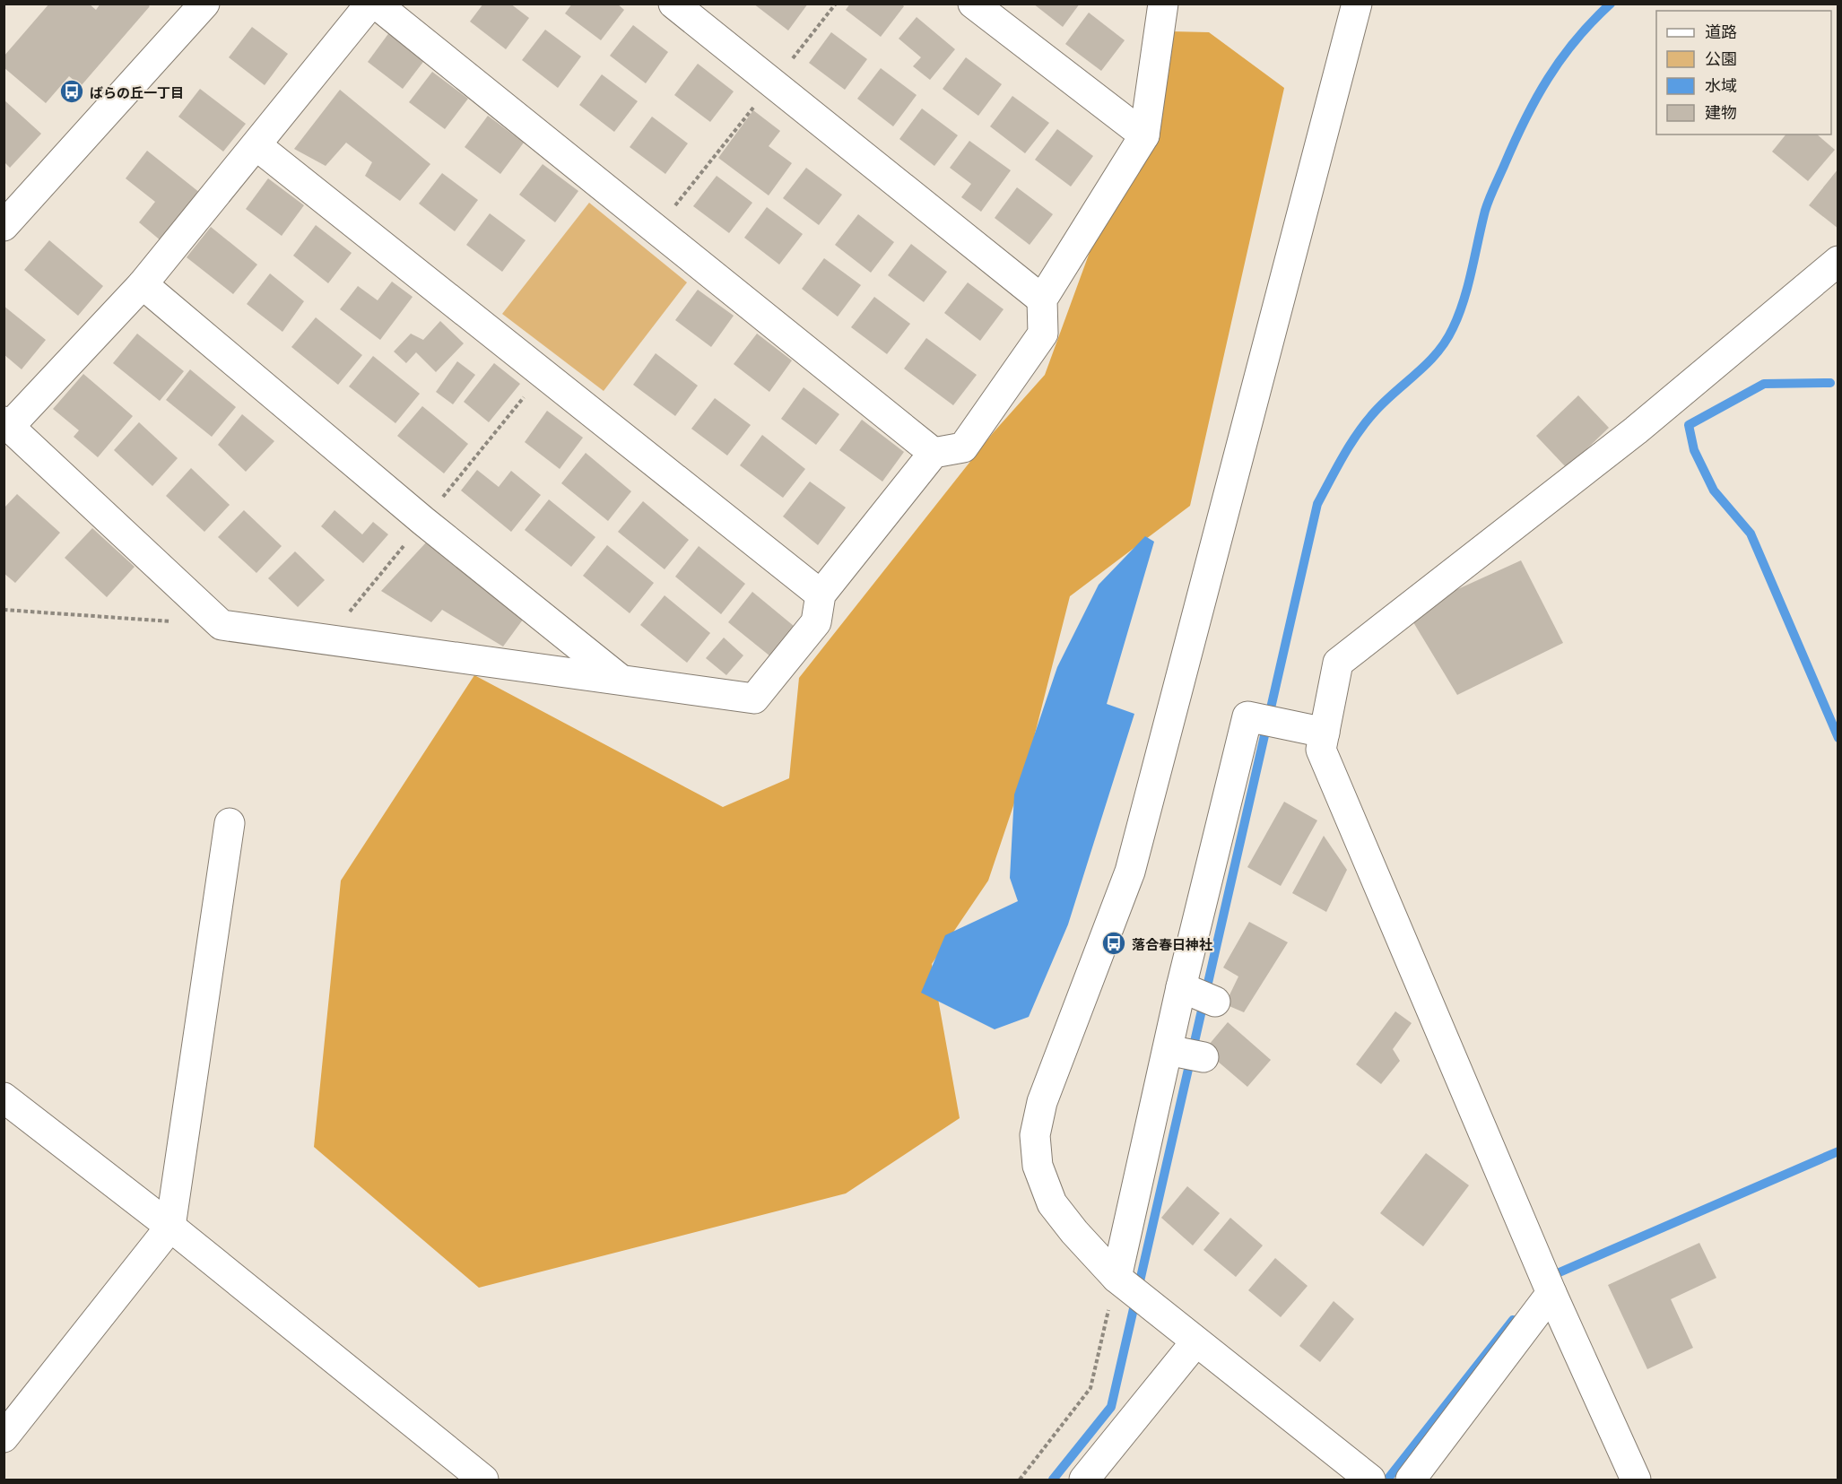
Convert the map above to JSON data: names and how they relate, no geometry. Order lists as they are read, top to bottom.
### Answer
{
  "places": {
    "bus stop": ["ばらの丘一丁目", "落合春日神社"]
  },
  "legend": [
    "道路",
    "公園",
    "水域",
    "建物"
  ]
}
